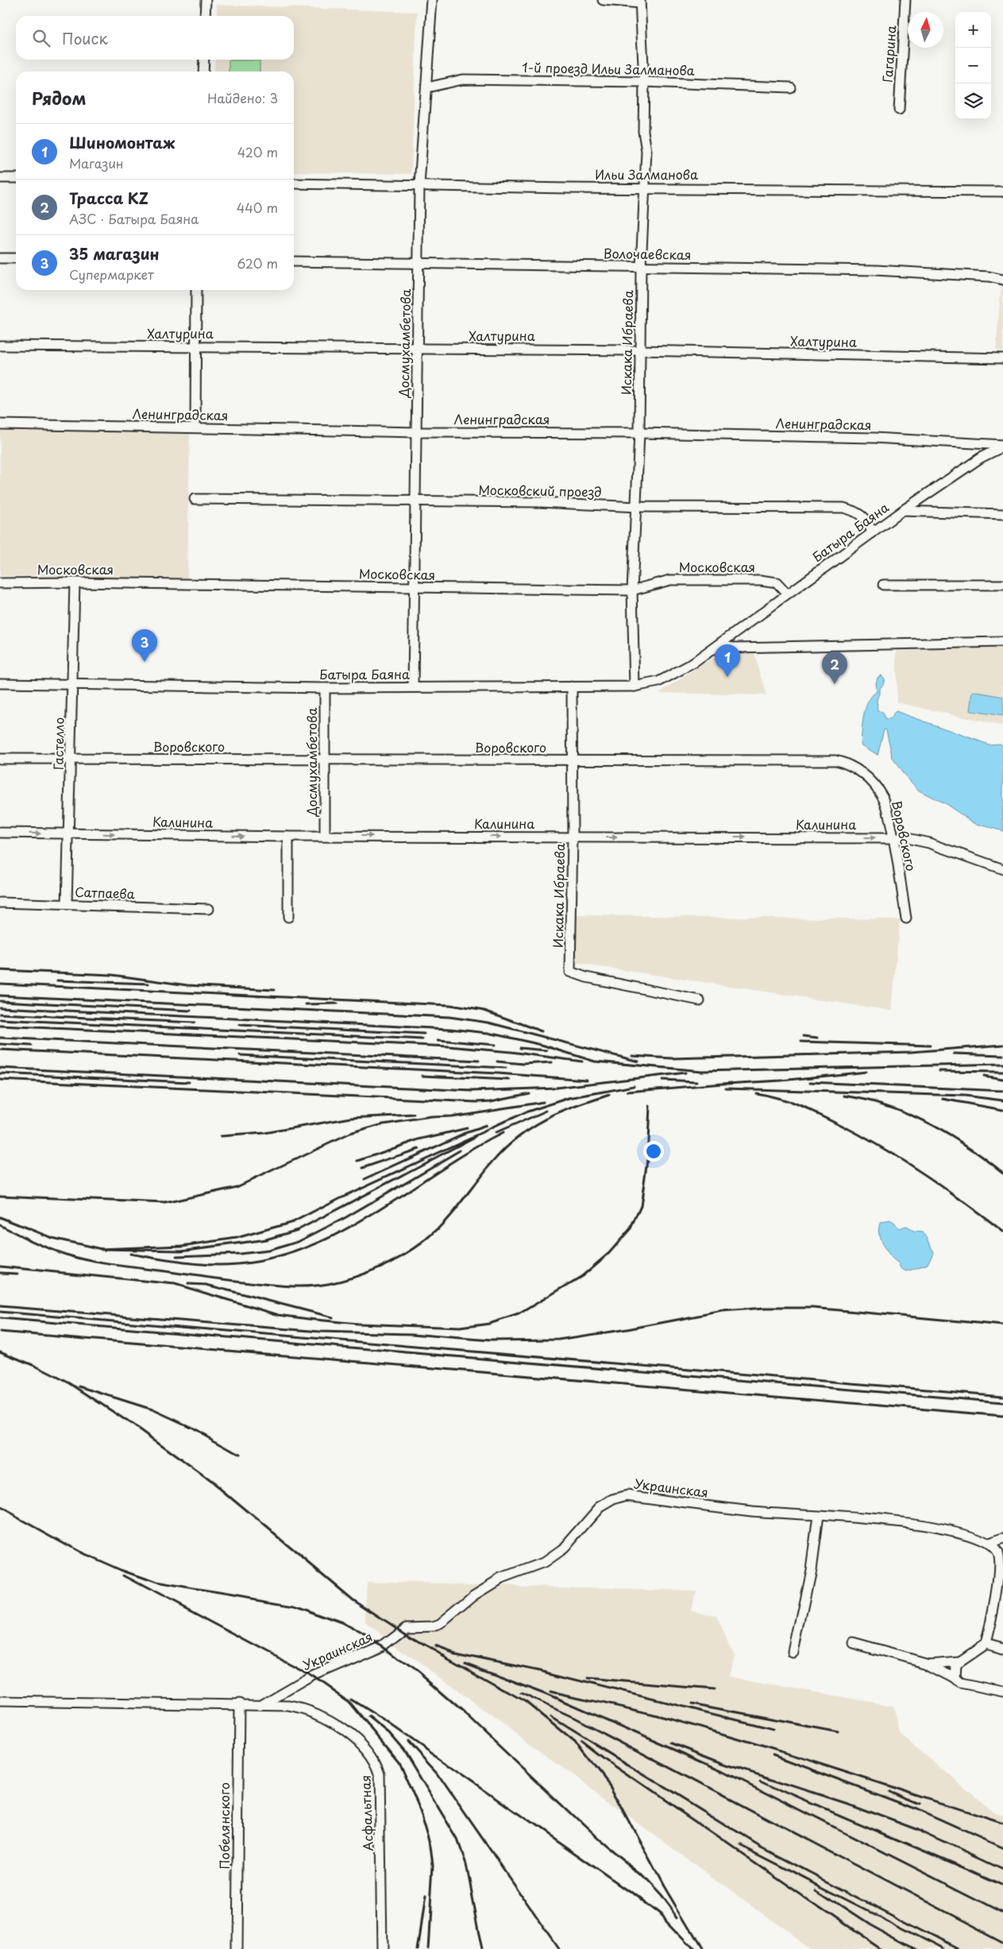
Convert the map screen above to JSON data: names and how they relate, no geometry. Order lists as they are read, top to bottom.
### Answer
{
  "streets": {
    "street": [
      "Гагарина",
      "1-й проезд Ильи Залманова",
      "Ильи Залманова",
      "Волочаевская",
      "Халтурина",
      "Искака Ибраева",
      "Досмухамбетова",
      "Ленинградская",
      "Московский проезд",
      "Батыра Баяна",
      "Московская",
      "Гастелло",
      "Воровского",
      "Калинина",
      "Сатпаева",
      "Украинская",
      "Асфальтная",
      "Побелянского"
    ]
  },
  "crossings": [
    ["1-й проезд Ильи Залманова", "Искака Ибраева"],
    ["1-й проезд Ильи Залманова", "Досмухамбетова"],
    ["Ильи Залманова", "Искака Ибраева"],
    ["Ильи Залманова", "Досмухамбетова"],
    ["Волочаевская", "Искака Ибраева"],
    ["Волочаевская", "Досмухамбетова"],
    ["Халтурина", "Искака Ибраева"],
    ["Халтурина", "Досмухамбетова"],
    ["Искака Ибраева", "Ленинградская"],
    ["Искака Ибраева", "Московский проезд"],
    ["Искака Ибраева", "Батыра Баяна"],
    ["Искака Ибраева", "Московская"],
    ["Искака Ибраева", "Воровского"],
    ["Искака Ибраева", "Калинина"],
    ["Досмухамбетова", "Ленинградская"],
    ["Досмухамбетова", "Московский проезд"],
    ["Досмухамбетова", "Батыра Баяна"],
    ["Досмухамбетова", "Московская"],
    ["Досмухамбетова", "Воровского"],
    ["Досмухамбетова", "Калинина"],
    ["Ленинградская", "Батыра Баяна"],
    ["Московский проезд", "Батыра Баяна"],
    ["Батыра Баяна", "Московская"],
    ["Батыра Баяна", "Гастелло"],
    ["Московская", "Гастелло"],
    ["Гастелло", "Воровского"],
    ["Гастелло", "Калинина"],
    ["Гастелло", "Сатпаева"],
    ["Воровского", "Калинина"],
    ["Украинская", "Асфальтная"],
    ["Асфальтная", "Побелянского"]
  ],
  "one_way": ["Калинина"],
  "north": "top",
  "page": {
    "map_buttons": ["+", "−"],
    "search": "Поиск",
    "heading": ["Рядом", "Найдено: 3"],
    "list": [
      {
        "mark": "1",
        "name": "Шиномонтаж",
        "note": "Магазин",
        "value": "420 m"
      },
      {
        "mark": "2",
        "name": "Трасса KZ",
        "note": "АЗС · Батыра Баяна",
        "value": "440 m"
      },
      {
        "mark": "3",
        "name": "35 магазин",
        "note": "Супермаркет",
        "value": "620 m"
      }
    ],
    "pins": ["3", "1", "2"]
  }
}
